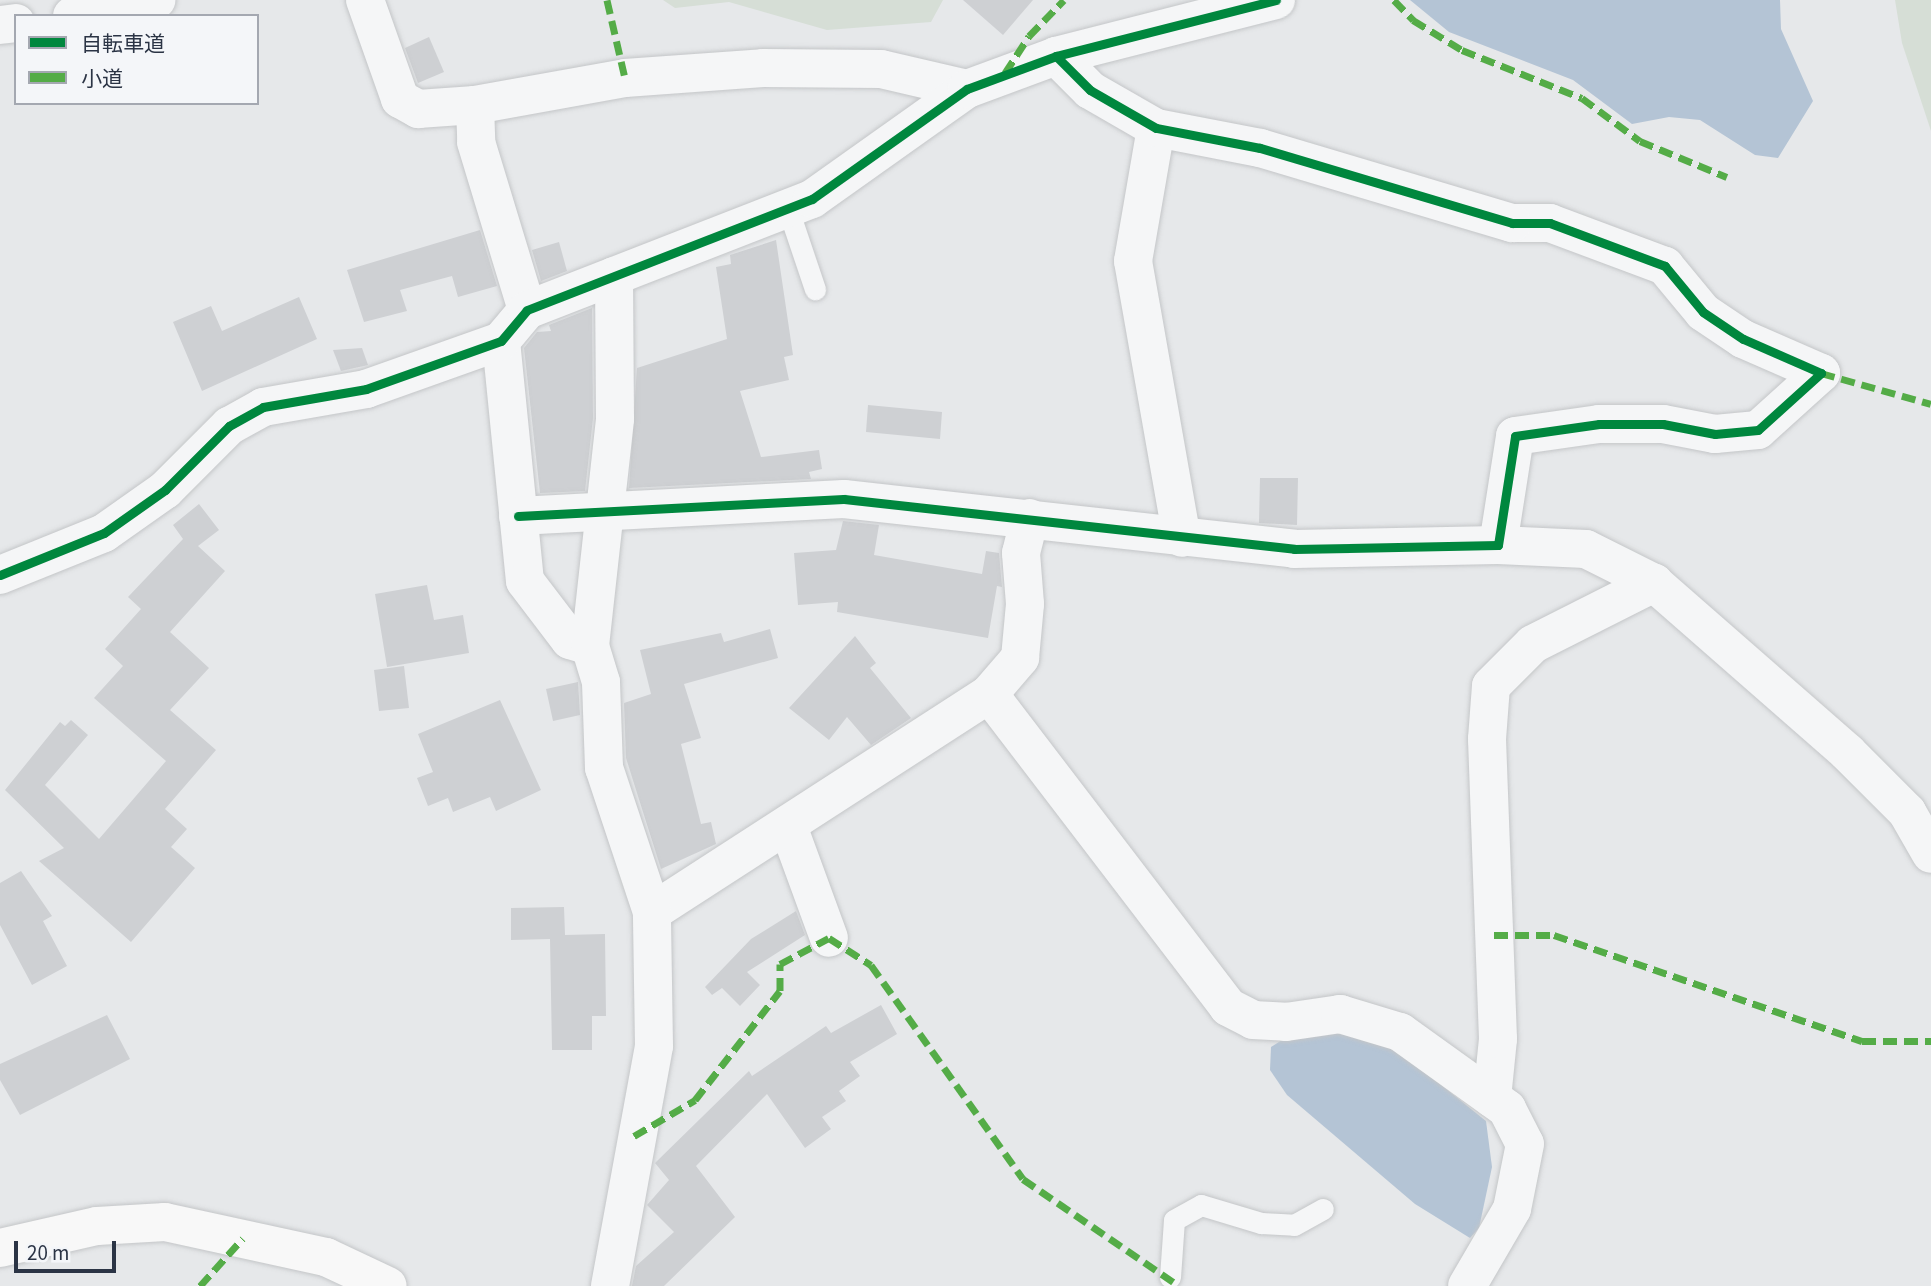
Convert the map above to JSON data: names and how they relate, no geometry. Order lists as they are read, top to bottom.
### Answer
{
  "legend": ["自転車道", "小道"],
  "scale_bar": "20 m"
}
